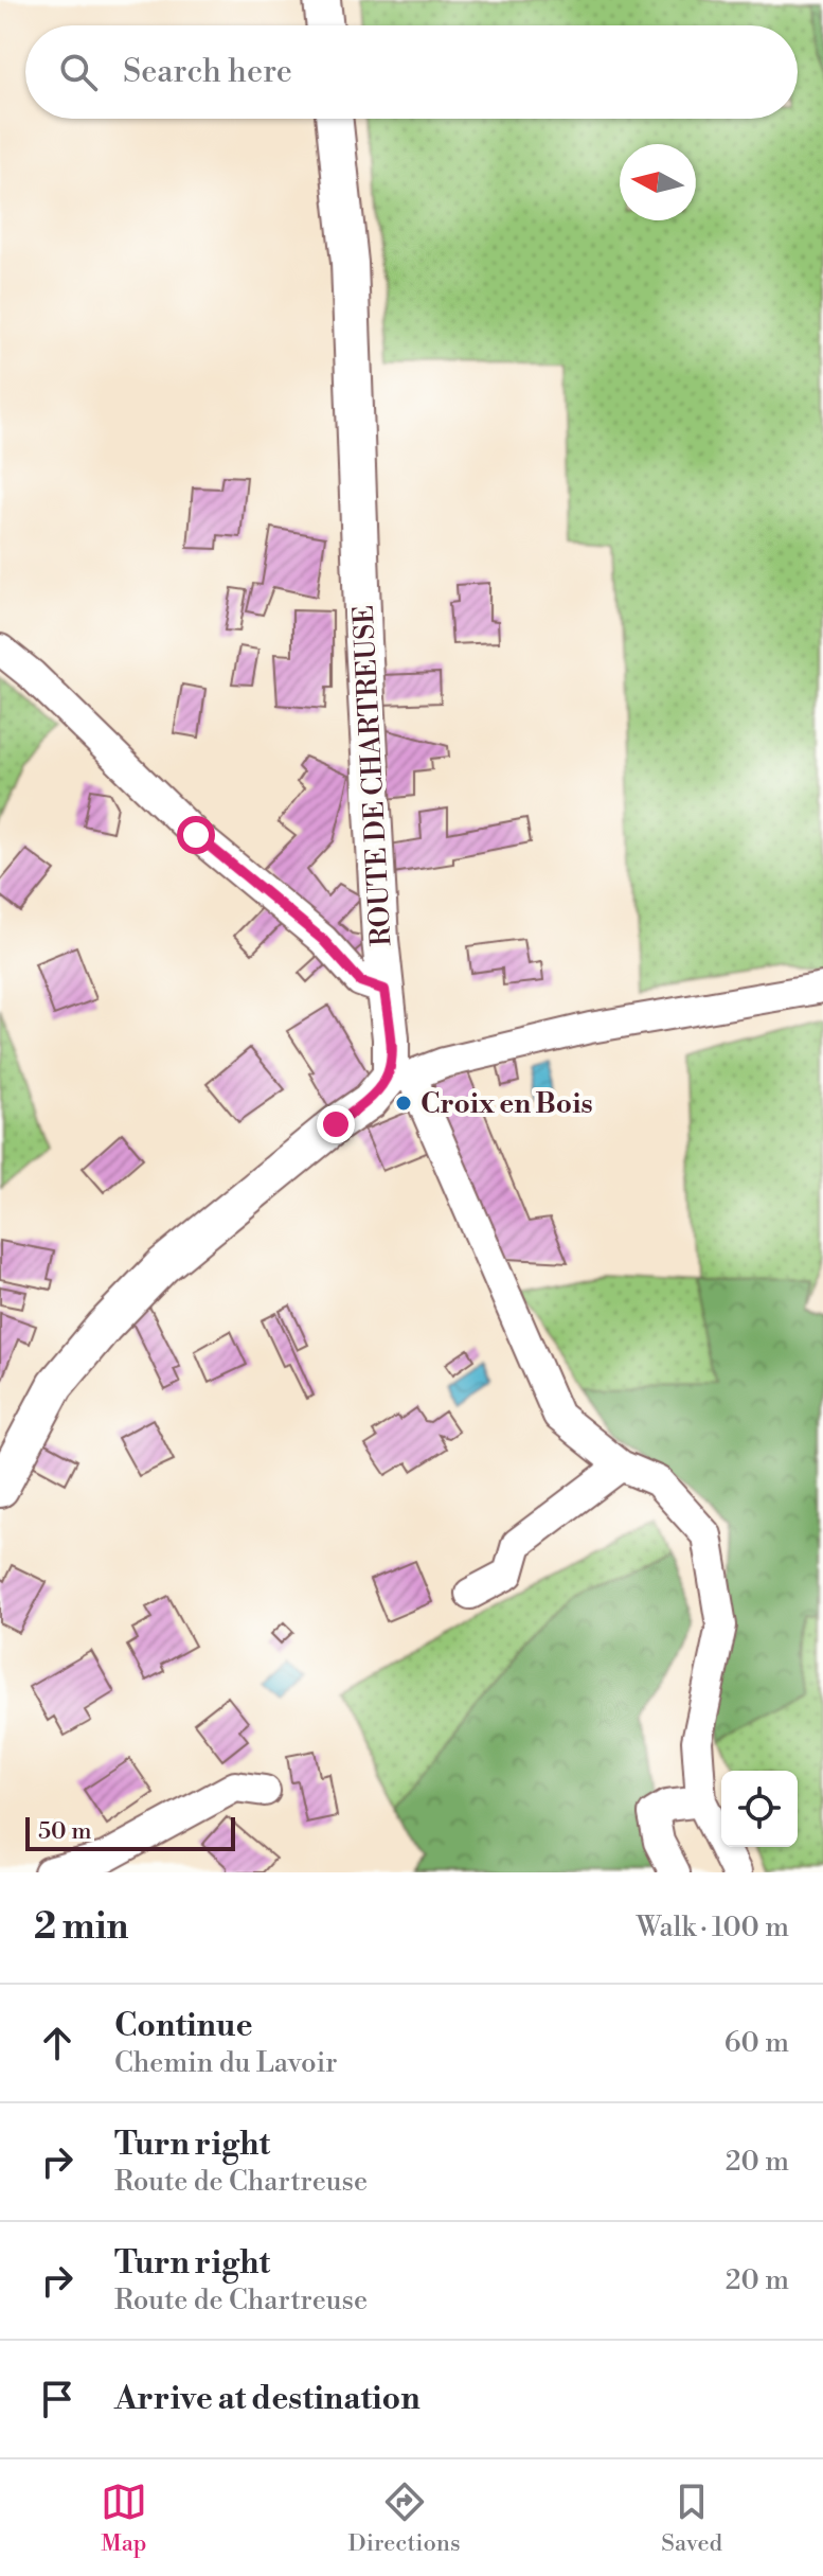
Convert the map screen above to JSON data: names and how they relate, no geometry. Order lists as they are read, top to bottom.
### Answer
{
  "streets": {
    "main road": ["ROUTE DE CHARTREUSE"]
  },
  "places": ["Croix en Bois"],
  "scale_bar": "50 m",
  "north": "left",
  "page": {
    "search": "Search here",
    "scale": "50 m",
    "heading": ["2 min", "Walk · 100 m"],
    "list": [
      ["Continue", "Chemin du Lavoir", "60 m"],
      ["Turn right", "Route de Chartreuse", "20 m"],
      ["Turn right", "Route de Chartreuse", "20 m"],
      "Arrive at destination"
    ],
    "nav": ["Map", "Directions", "Saved"]
  }
}
